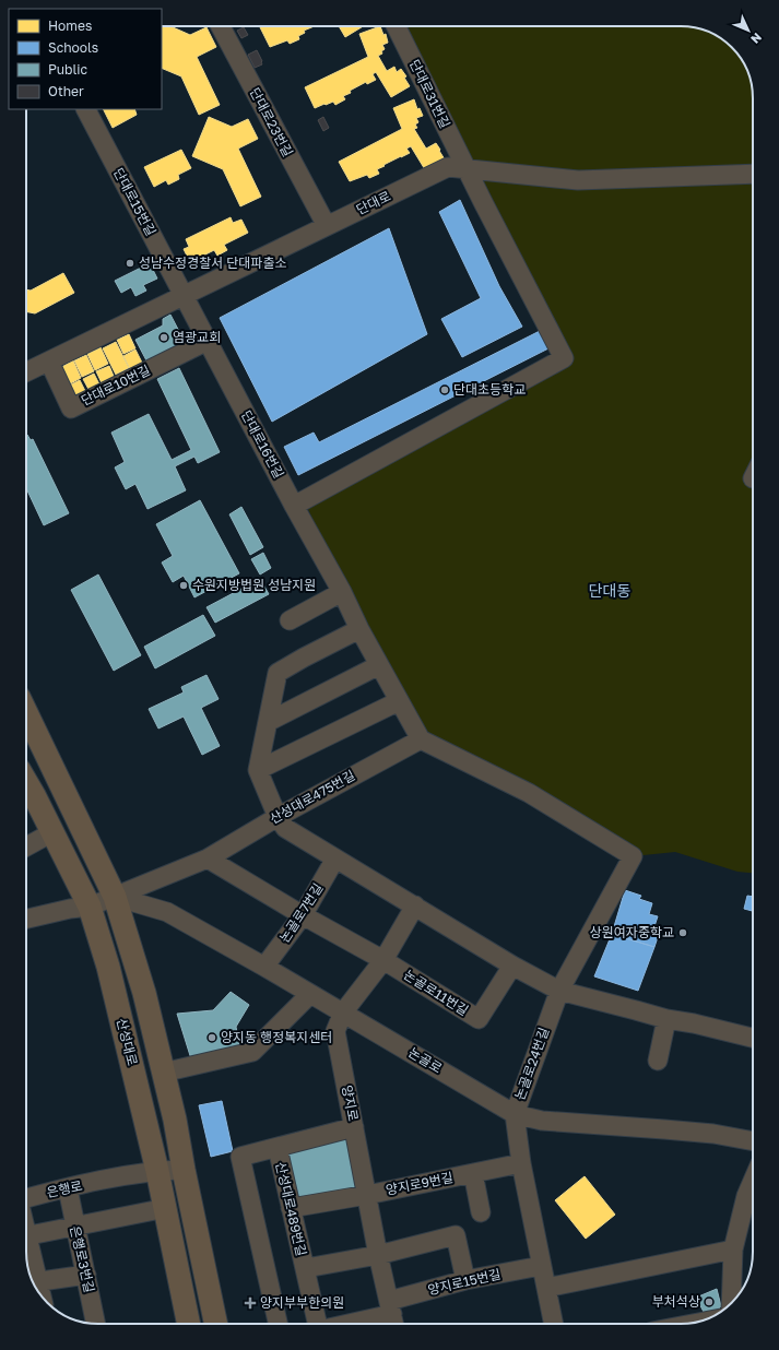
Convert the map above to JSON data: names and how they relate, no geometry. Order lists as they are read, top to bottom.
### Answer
{
  "streets": {
    "main road": ["산성대로"],
    "street": [
      "단대로31번길",
      "단대로23번길",
      "단대로15번길",
      "단대로",
      "단대로10번길",
      "단대로16번길",
      "산성대로475번길",
      "논골로7번길",
      "논골로11번길",
      "논골로",
      "논골로24번길",
      "양지로",
      "양지로9번길",
      "은행로",
      "산성대로489번길",
      "은행로3번길",
      "양지로15번길"
    ]
  },
  "crossings": [
    ["단대로31번길", "단대로"],
    ["단대로31번길", "단대로16번길"],
    ["단대로23번길", "단대로"],
    ["단대로15번길", "단대로"],
    ["단대로15번길", "단대로16번길"],
    ["단대로", "단대로10번길"],
    ["단대로", "단대로16번길"],
    ["단대로10번길", "단대로16번길"],
    ["단대로16번길", "산성대로475번길"],
    ["단대로16번길", "논골로24번길"],
    ["산성대로475번길", "산성대로"],
    ["산성대로475번길", "논골로"],
    ["산성대로475번길", "논골로24번길"],
    ["논골로7번길", "논골로11번길"],
    ["논골로7번길", "논골로"],
    ["산성대로", "은행로"],
    ["논골로", "논골로24번길"],
    ["논골로", "양지로"],
    ["논골로24번길", "양지로9번길"],
    ["논골로24번길", "양지로15번길"],
    ["양지로", "양지로9번길"],
    ["양지로", "산성대로489번길"],
    ["양지로", "양지로15번길"],
    ["은행로", "은행로3번길"]
  ],
  "districts": ["단대동"],
  "places": {
    "other": [
      "성남수정경찰서 단대파출소",
      "염광교회",
      "단대초등학교",
      "수원지방법원 성남지원",
      "상원여자중학교",
      "양지동 행정복지센터",
      "부처석상"
    ],
    "health": ["양지부부한의원"]
  },
  "legend": [
    "Homes",
    "Schools",
    "Public",
    "Other"
  ],
  "north": "bottom right"
}
